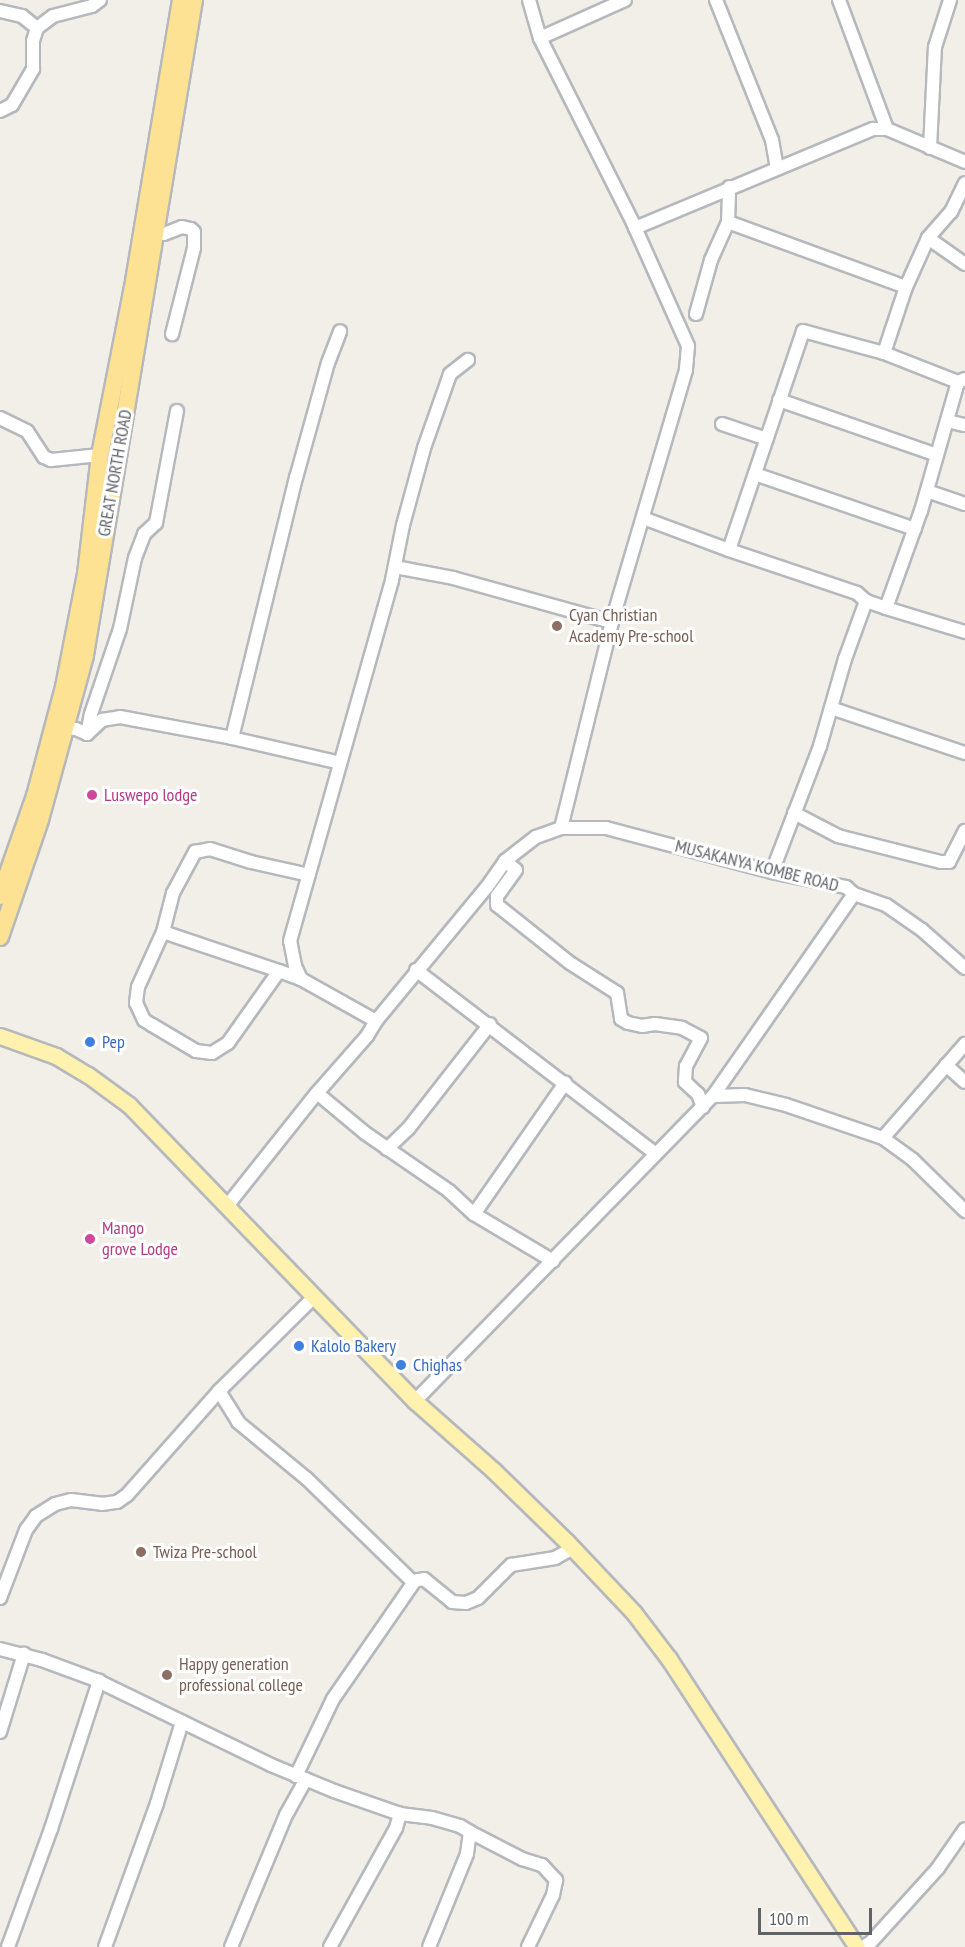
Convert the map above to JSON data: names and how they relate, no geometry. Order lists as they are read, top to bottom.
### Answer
{
  "streets": {
    "highway": ["GREAT NORTH ROAD"],
    "street": ["MUSAKANYA KOMBE ROAD"]
  },
  "places": [
    "Cyan Christian Academy Pre-school",
    "Luswepo lodge",
    "Pep",
    "Mango grove Lodge",
    "Kalolo Bakery",
    "Chighas",
    "Twiza Pre-school",
    "Happy generation professional college"
  ],
  "scale_bar": "100 m"
}
